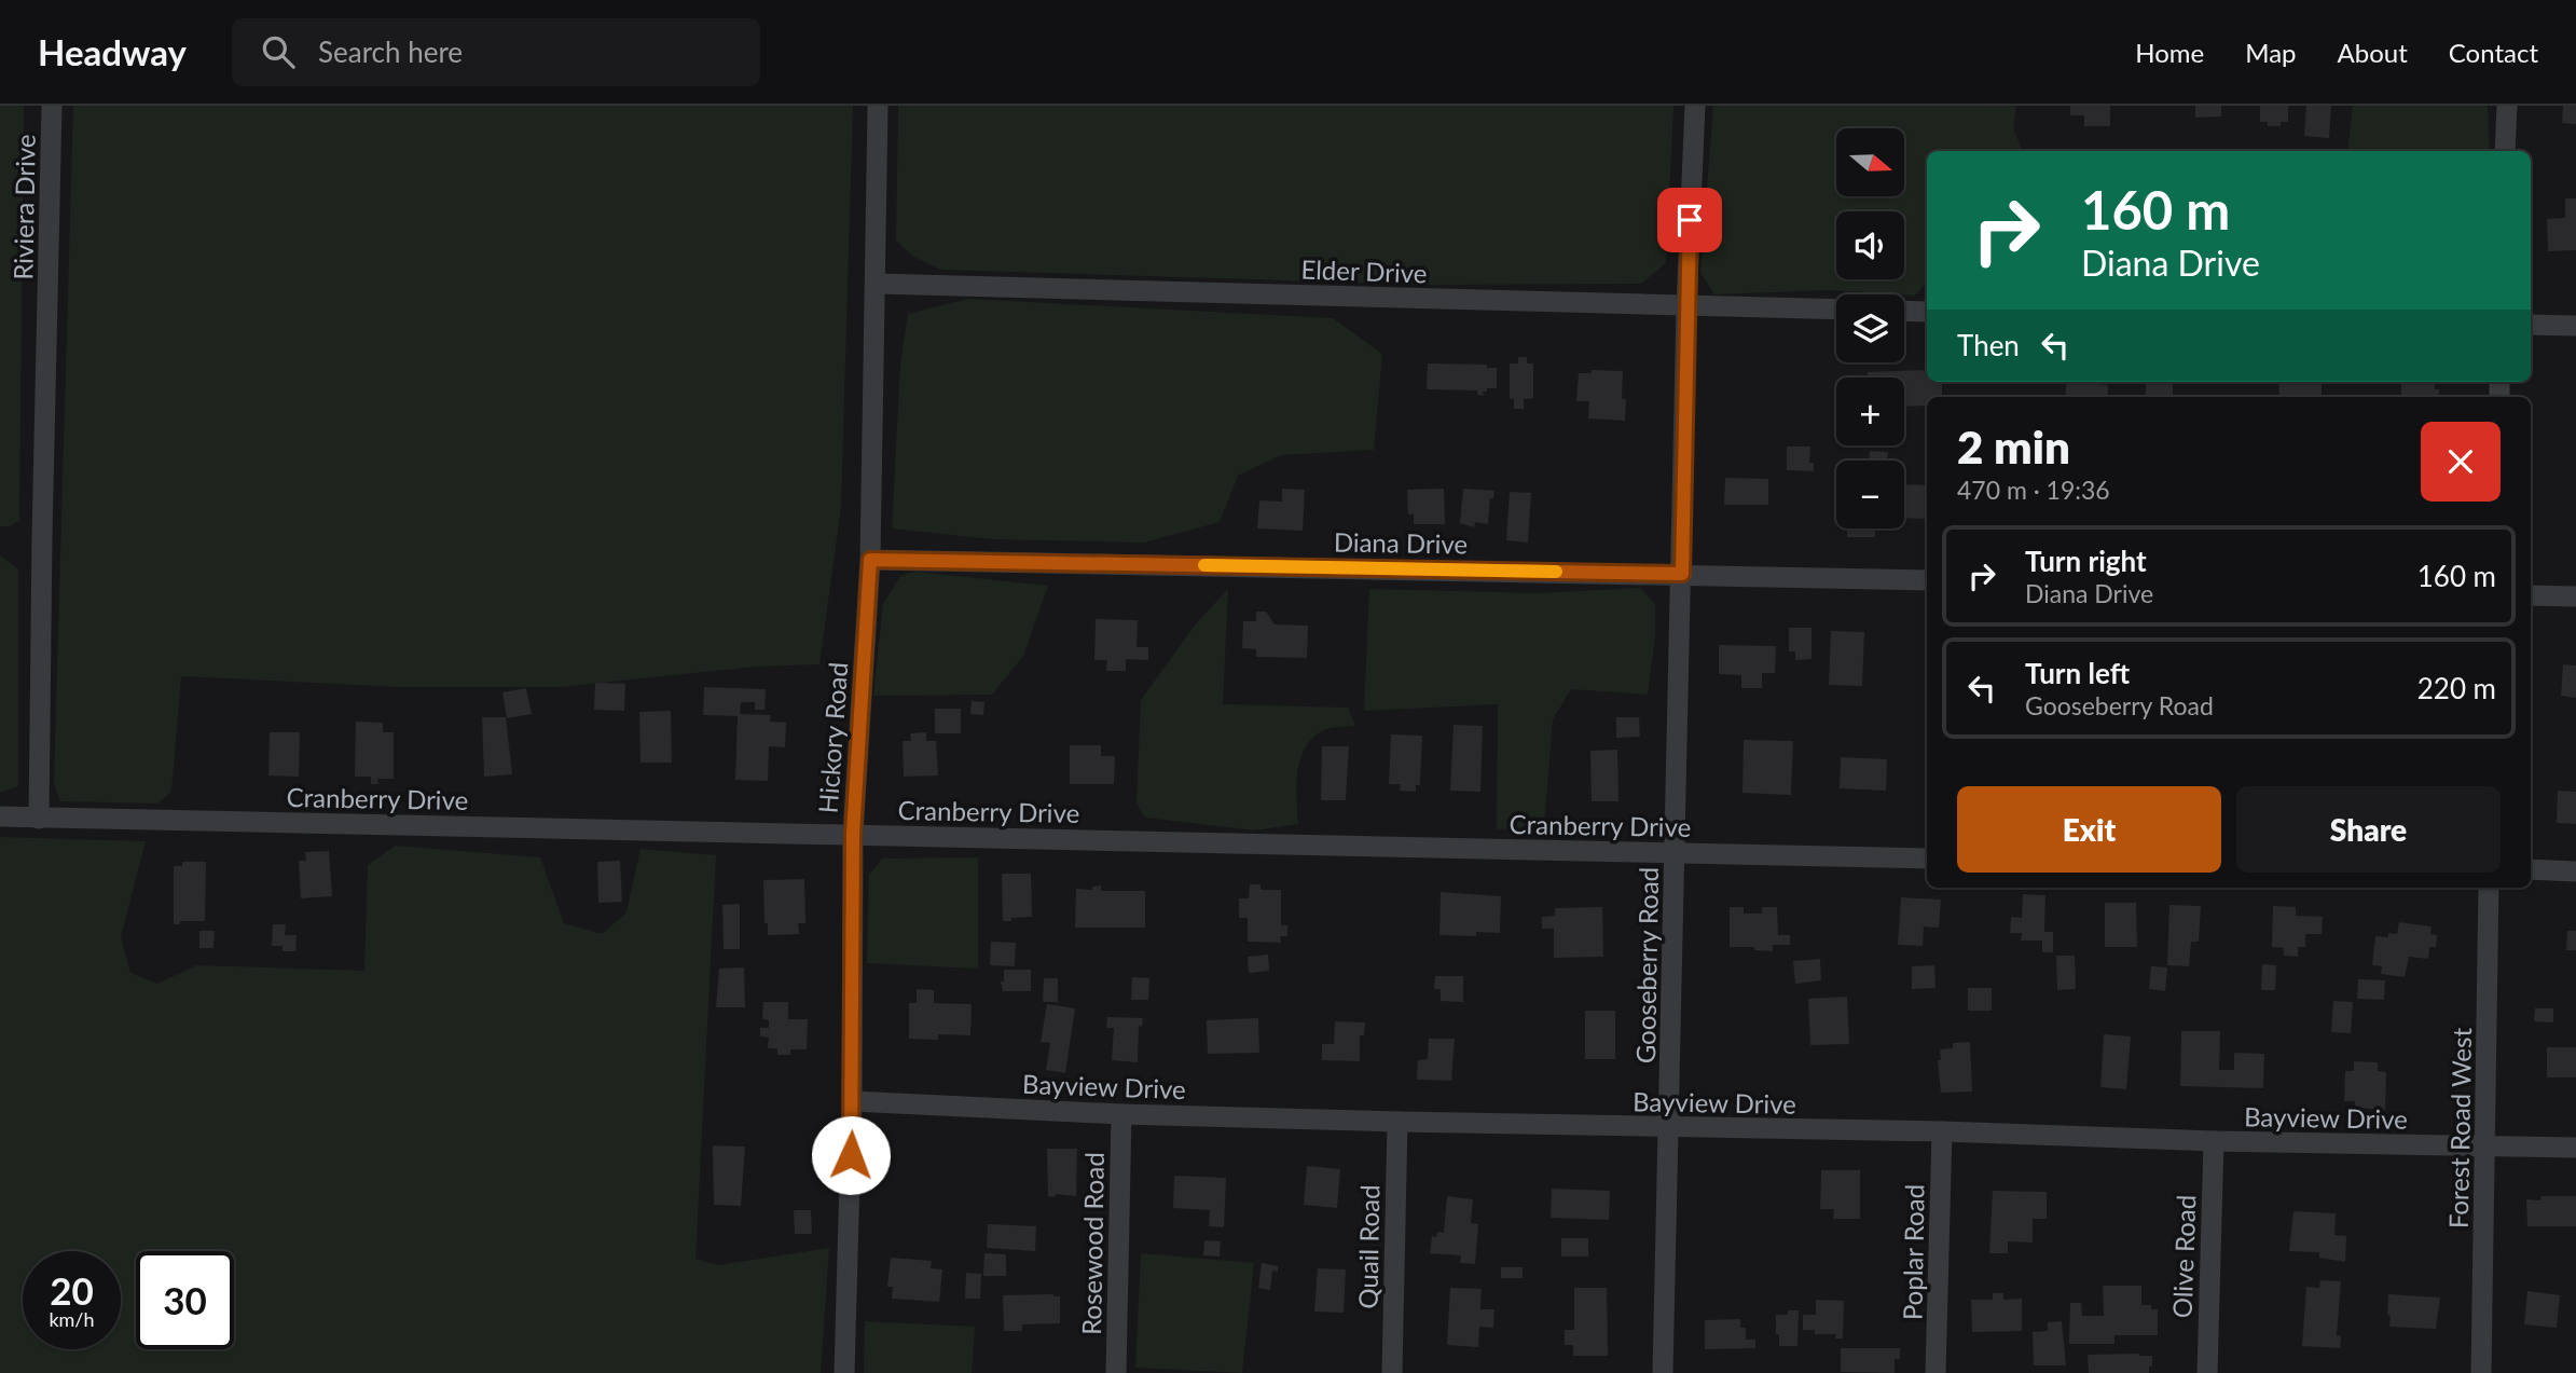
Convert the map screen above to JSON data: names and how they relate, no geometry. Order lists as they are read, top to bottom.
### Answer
{
  "streets": {
    "street": [
      "Riviera Drive",
      "Elder Drive",
      "Diana Drive",
      "Hickory Road",
      "Cranberry Drive",
      "Gooseberry Road",
      "Bayview Drive",
      "Forest Road West",
      "Rosewood Road",
      "Quail Road",
      "Poplar Road",
      "Olive Road"
    ]
  },
  "crossings": [
    ["Riviera Drive", "Cranberry Drive"],
    ["Elder Drive", "Hickory Road"],
    ["Elder Drive", "Gooseberry Road"],
    ["Diana Drive", "Hickory Road"],
    ["Diana Drive", "Gooseberry Road"],
    ["Hickory Road", "Cranberry Drive"],
    ["Hickory Road", "Bayview Drive"],
    ["Cranberry Drive", "Gooseberry Road"],
    ["Gooseberry Road", "Bayview Drive"],
    ["Bayview Drive", "Forest Road West"],
    ["Bayview Drive", "Rosewood Road"],
    ["Bayview Drive", "Quail Road"],
    ["Bayview Drive", "Poplar Road"],
    ["Bayview Drive", "Olive Road"]
  ],
  "north": "right",
  "page": {
    "header": "Headway",
    "search": "Search here",
    "nav": [
      "Home",
      "Map",
      "About",
      "Contact"
    ],
    "map_buttons": ["+", "−"],
    "turn": ["160 m", "Diana Drive"],
    "then": "Then",
    "heading": ["2 min", "470 m · 19:36"],
    "list": [
      {
        "name": "Turn right",
        "note": "Diana Drive",
        "value": "160 m"
      },
      {
        "name": "Turn left",
        "note": "Gooseberry Road",
        "value": "220 m"
      }
    ],
    "buttons": ["Exit", "Share"],
    "speed": "20 km/h",
    "limit": "30"
  }
}
